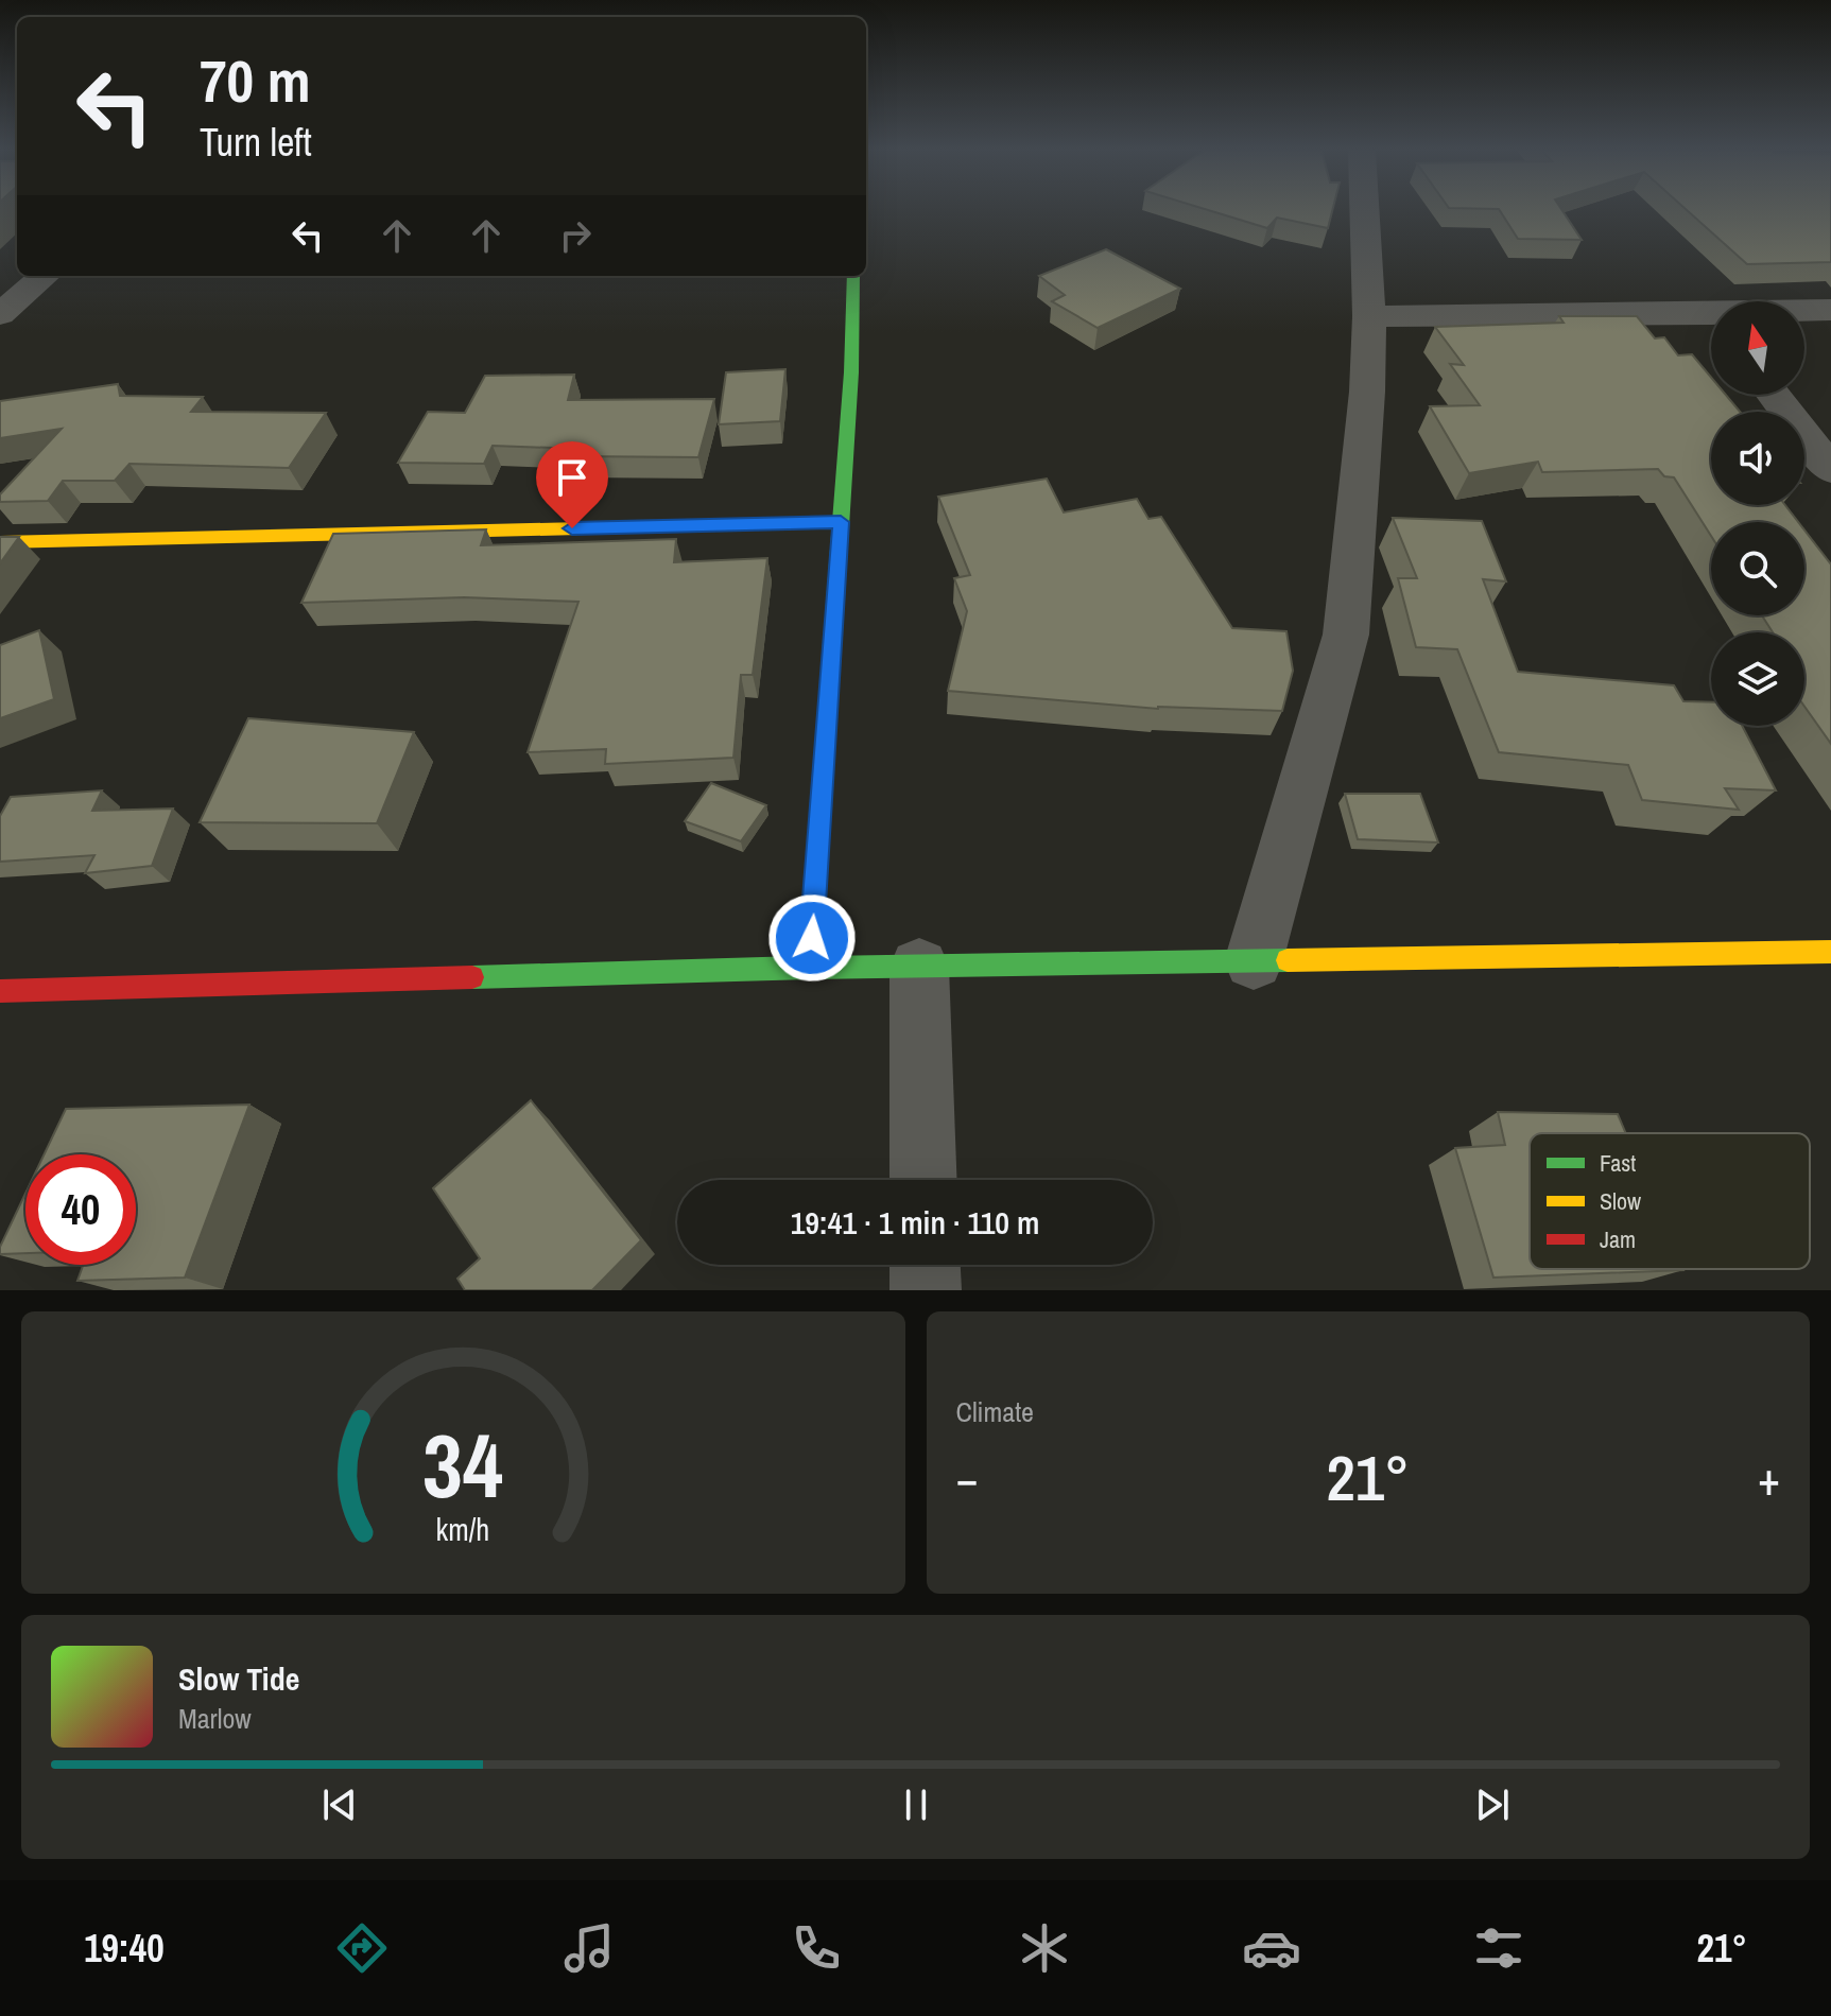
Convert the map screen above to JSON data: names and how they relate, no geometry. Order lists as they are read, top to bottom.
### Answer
{
  "legend": ["Fast", "Slow", "Jam"],
  "north": "top",
  "page": {
    "turn": ["70 m", "Turn left"],
    "limit": "40",
    "trip": "19:41 · 1 min · 110 m",
    "tile": "Climate",
    "heat": ["−", "21°", "+"],
    "song": ["Slow Tide", "Marlow"],
    "tabs": ["19:40", "21°"],
    "gauge": ["34", "km/h"]
  }
}
